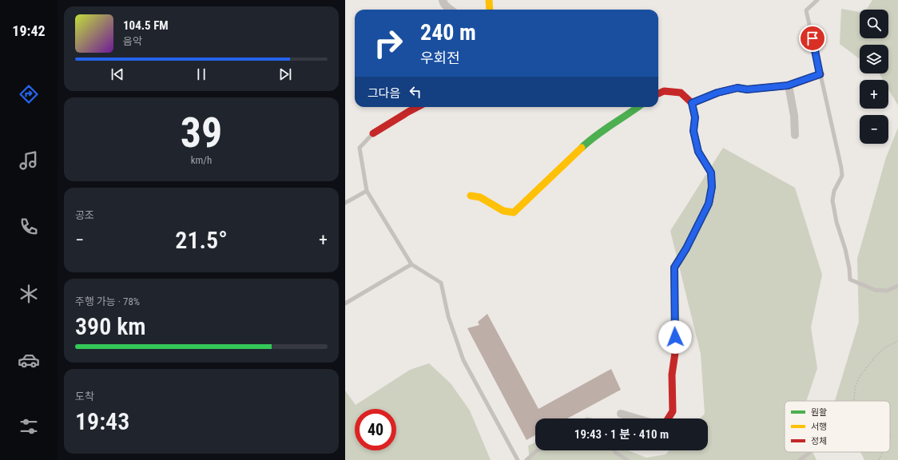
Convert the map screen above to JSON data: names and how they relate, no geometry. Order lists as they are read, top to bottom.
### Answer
{
  "legend": ["원활", "서행", "정체"],
  "page": {
    "tabs": "19:42",
    "map_buttons": ["+", "−"],
    "turn": ["240 m", "우회전"],
    "song": ["104.5 FM", "음악"],
    "then": "그다음",
    "tile": [
      ["39", "km/h"],
      "공조",
      ["주행 가능 · 78%", "390 km"],
      ["도착", "19:43"]
    ],
    "heat": ["−", "21.5°", "+"],
    "limit": "40",
    "trip": "19:43 · 1 분 · 410 m"
  }
}
